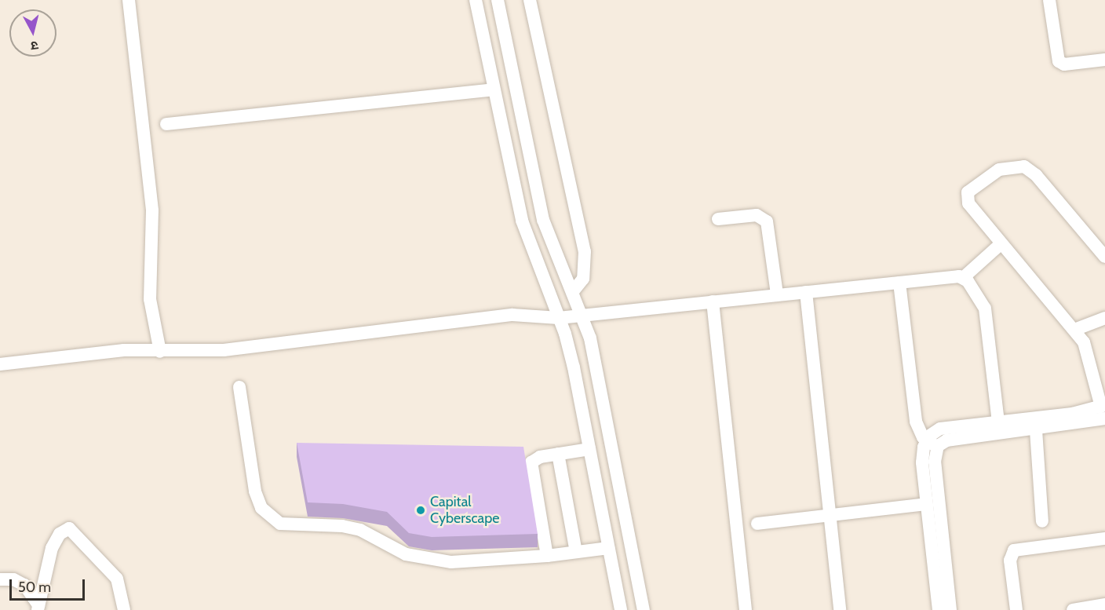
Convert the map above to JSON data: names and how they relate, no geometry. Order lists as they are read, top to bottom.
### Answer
{
  "places": ["Capital Cyberscape"],
  "scale_bar": "50 m",
  "north": "bottom"
}
